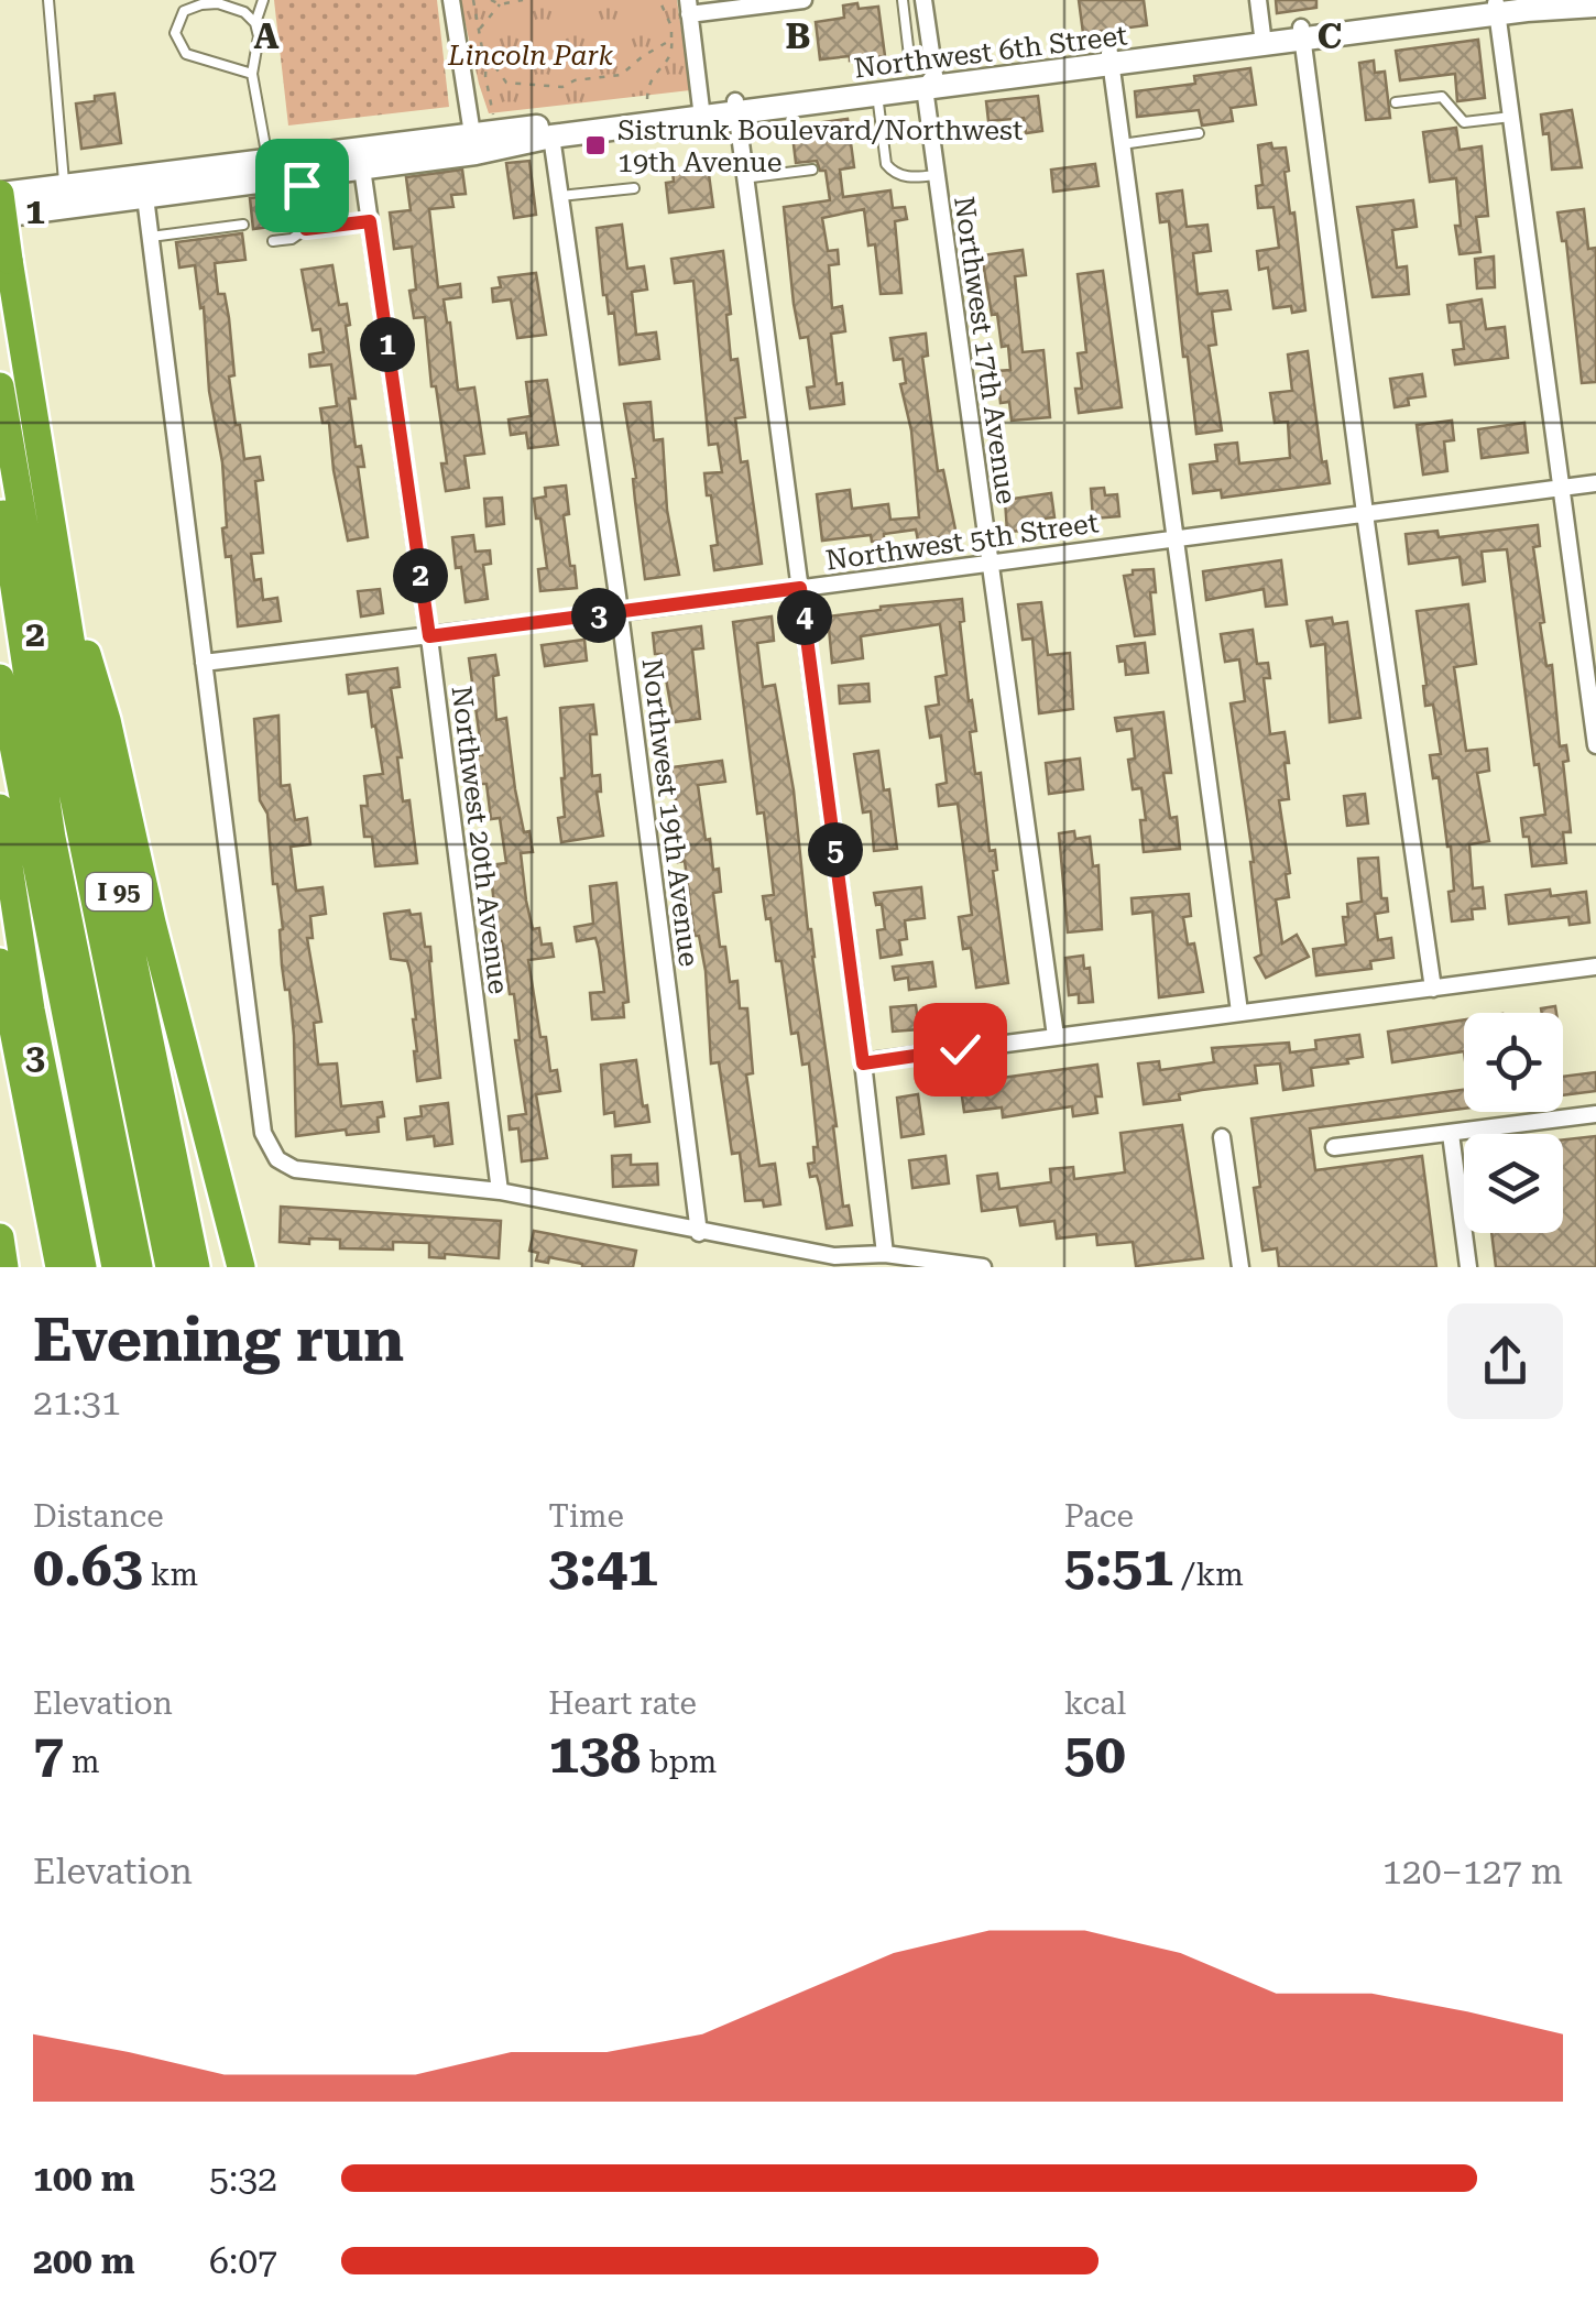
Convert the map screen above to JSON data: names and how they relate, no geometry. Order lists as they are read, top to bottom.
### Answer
{
  "streets": {
    "highway": ["I 95"],
    "street": [
      "Northwest 6th Street",
      "Northwest 17th Avenue",
      "Northwest 5th Street",
      "Northwest 19th Avenue",
      "Northwest 20th Avenue"
    ]
  },
  "crossings": [
    ["Northwest 6th Street", "Northwest 17th Avenue"],
    ["Northwest 6th Street", "Northwest 19th Avenue"],
    ["Northwest 6th Street", "Northwest 20th Avenue"],
    ["Northwest 6th Street", "I 95"],
    ["Northwest 17th Avenue", "Northwest 5th Street"],
    ["Northwest 5th Street", "Northwest 19th Avenue"],
    ["Northwest 5th Street", "Northwest 20th Avenue"]
  ],
  "parks": ["Lincoln Park"],
  "places": {
    "transit": ["Sistrunk Boulevard/Northwest 19th Avenue"]
  },
  "page": {
    "pins": [
      "1",
      "2",
      "3",
      "4",
      "5"
    ],
    "heading": ["Evening run", "21:31"],
    "stats": [
      ["Distance", "0.63 km"],
      ["Time", "3:41"],
      ["Pace", "5:51 /km"],
      ["Elevation", "7 m"],
      ["Heart rate", "138 bpm"],
      ["kcal", "50"]
    ],
    "chart": ["Elevation", "120–127 m"],
    "list": [
      {
        "name": "100 m",
        "note": "5:32"
      },
      {
        "name": "200 m",
        "note": "6:07"
      }
    ]
  },
  "grid": {
    "columns": ["A", "B", "C"],
    "rows": ["1", "2", "3"]
  }
}
